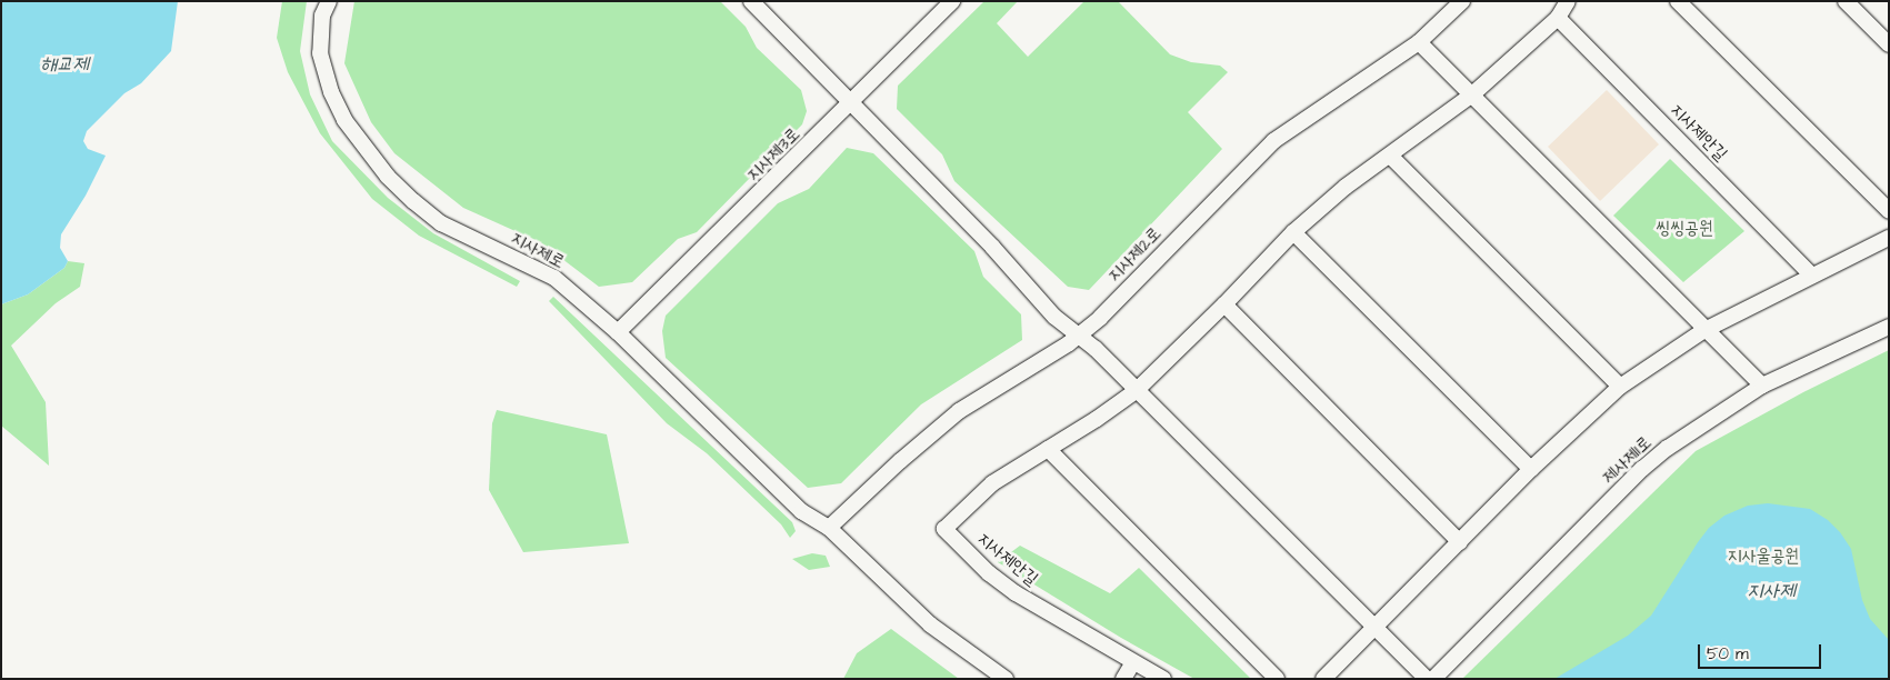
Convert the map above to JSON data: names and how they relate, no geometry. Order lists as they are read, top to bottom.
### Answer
{
  "streets": {
    "street": [
      "지사제안길",
      "지사제3로",
      "지사제로",
      "지사제2로",
      "제사제1로"
    ]
  },
  "crossings": [
    ["지사제3로", "지사제로"],
    ["지사제로", "지사제2로"]
  ],
  "water": ["해교제", "지사제"],
  "parks": ["씽씽공원", "지사울공원"],
  "scale_bar": "50 m"
}
